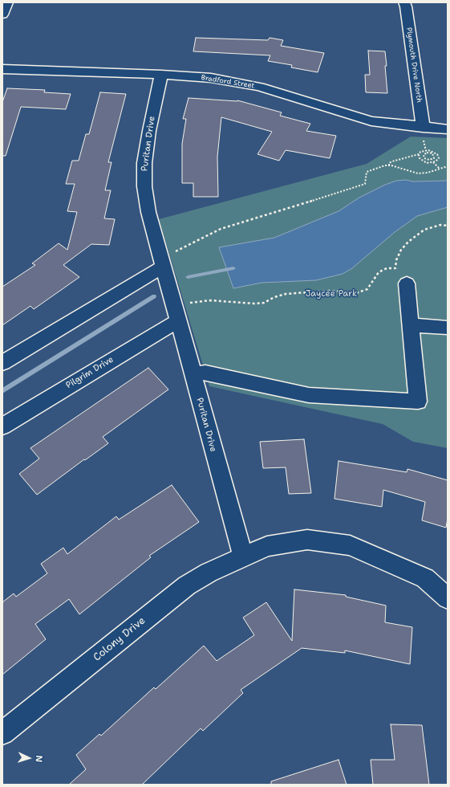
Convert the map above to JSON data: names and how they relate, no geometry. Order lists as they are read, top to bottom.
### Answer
{
  "streets": {
    "street": [
      "Plymouth Drive North",
      "Bradford Street",
      "Puritan Drive",
      "Pilgrim Drive",
      "Colony Drive"
    ]
  },
  "crossings": [
    ["Plymouth Drive North", "Bradford Street"],
    ["Bradford Street", "Puritan Drive"],
    ["Puritan Drive", "Pilgrim Drive"],
    ["Puritan Drive", "Colony Drive"]
  ],
  "parks": ["Jaycee Park"],
  "north": "right"
}
